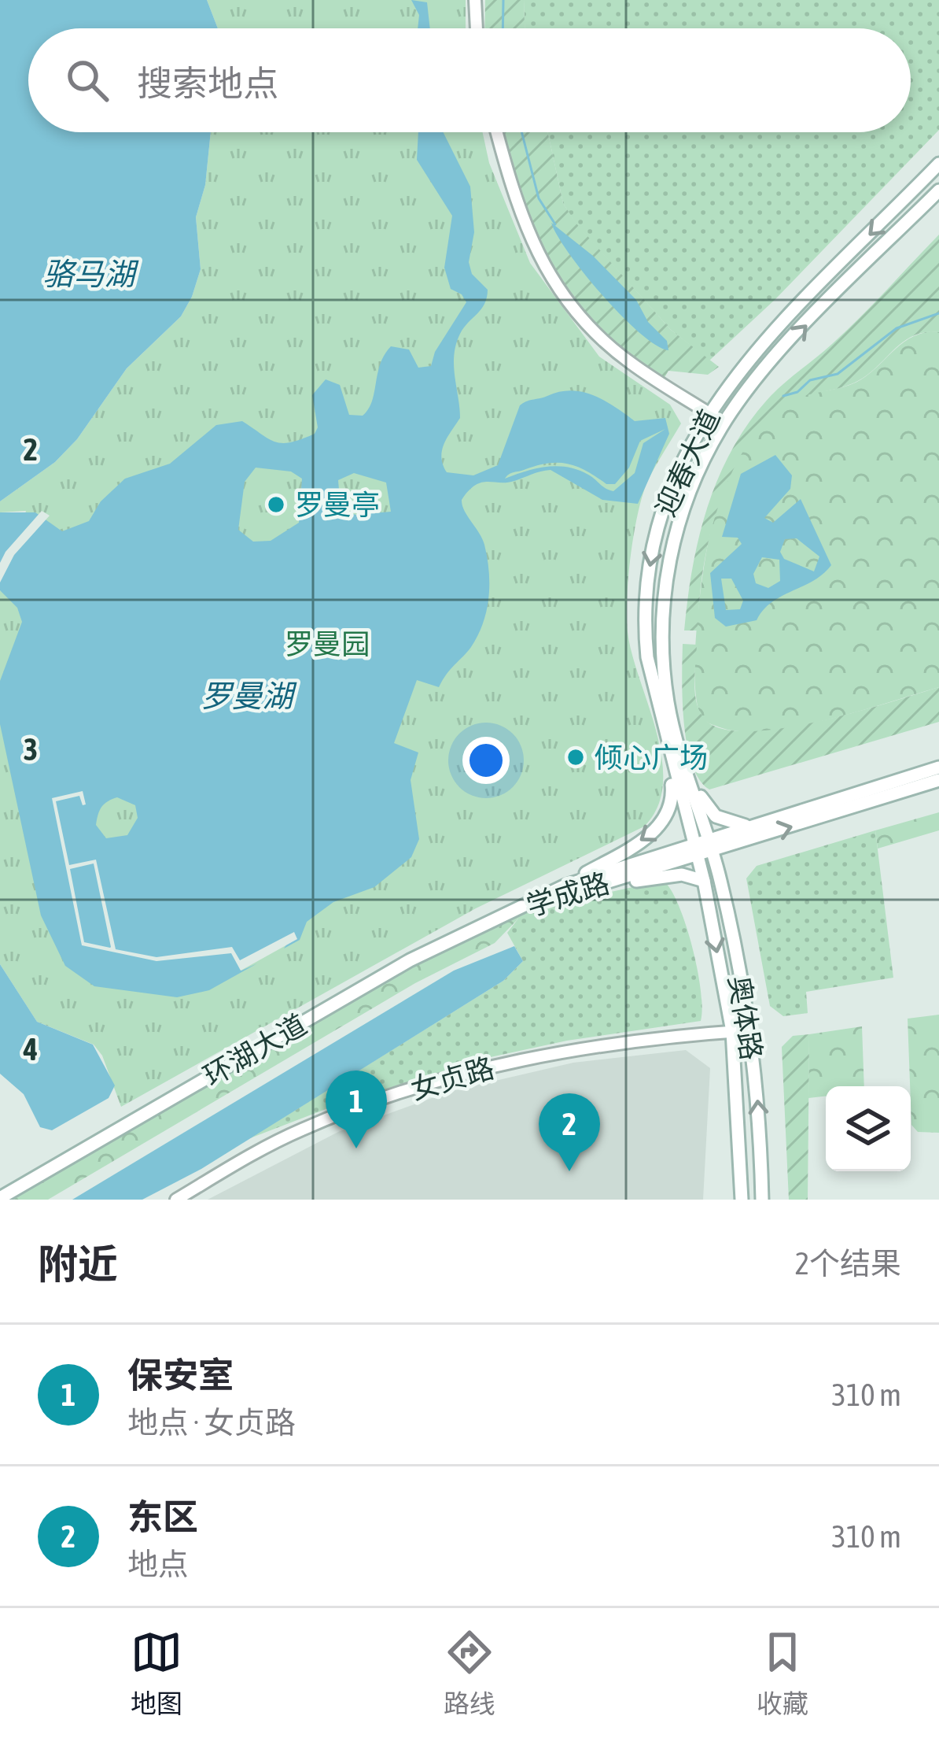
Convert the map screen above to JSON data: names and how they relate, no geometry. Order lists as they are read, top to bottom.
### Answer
{
  "streets": {
    "main road": [
      "迎春大道",
      "学成路",
      "奥体路",
      "环湖大道"
    ],
    "street": ["女贞路"]
  },
  "crossings": [
    ["迎春大道", "学成路"],
    ["迎春大道", "奥体路"],
    ["学成路", "奥体路"],
    ["学成路", "环湖大道"],
    ["奥体路", "女贞路"]
  ],
  "water": ["骆马湖", "罗曼湖"],
  "parks": ["罗曼园"],
  "places": ["罗曼亭", "倾心广场"],
  "page": {
    "search": "搜索地点",
    "pins": ["1", "2"],
    "heading": ["附近", "2个结果"],
    "list": [
      {
        "mark": "1",
        "name": "保安室",
        "note": "地点 · 女贞路",
        "value": "310 m"
      },
      {
        "mark": "2",
        "name": "东区",
        "note": "地点",
        "value": "310 m"
      }
    ],
    "nav": ["地图", "路线", "收藏"]
  },
  "grid": {
    "rows": ["2", "3", "4"]
  }
}
